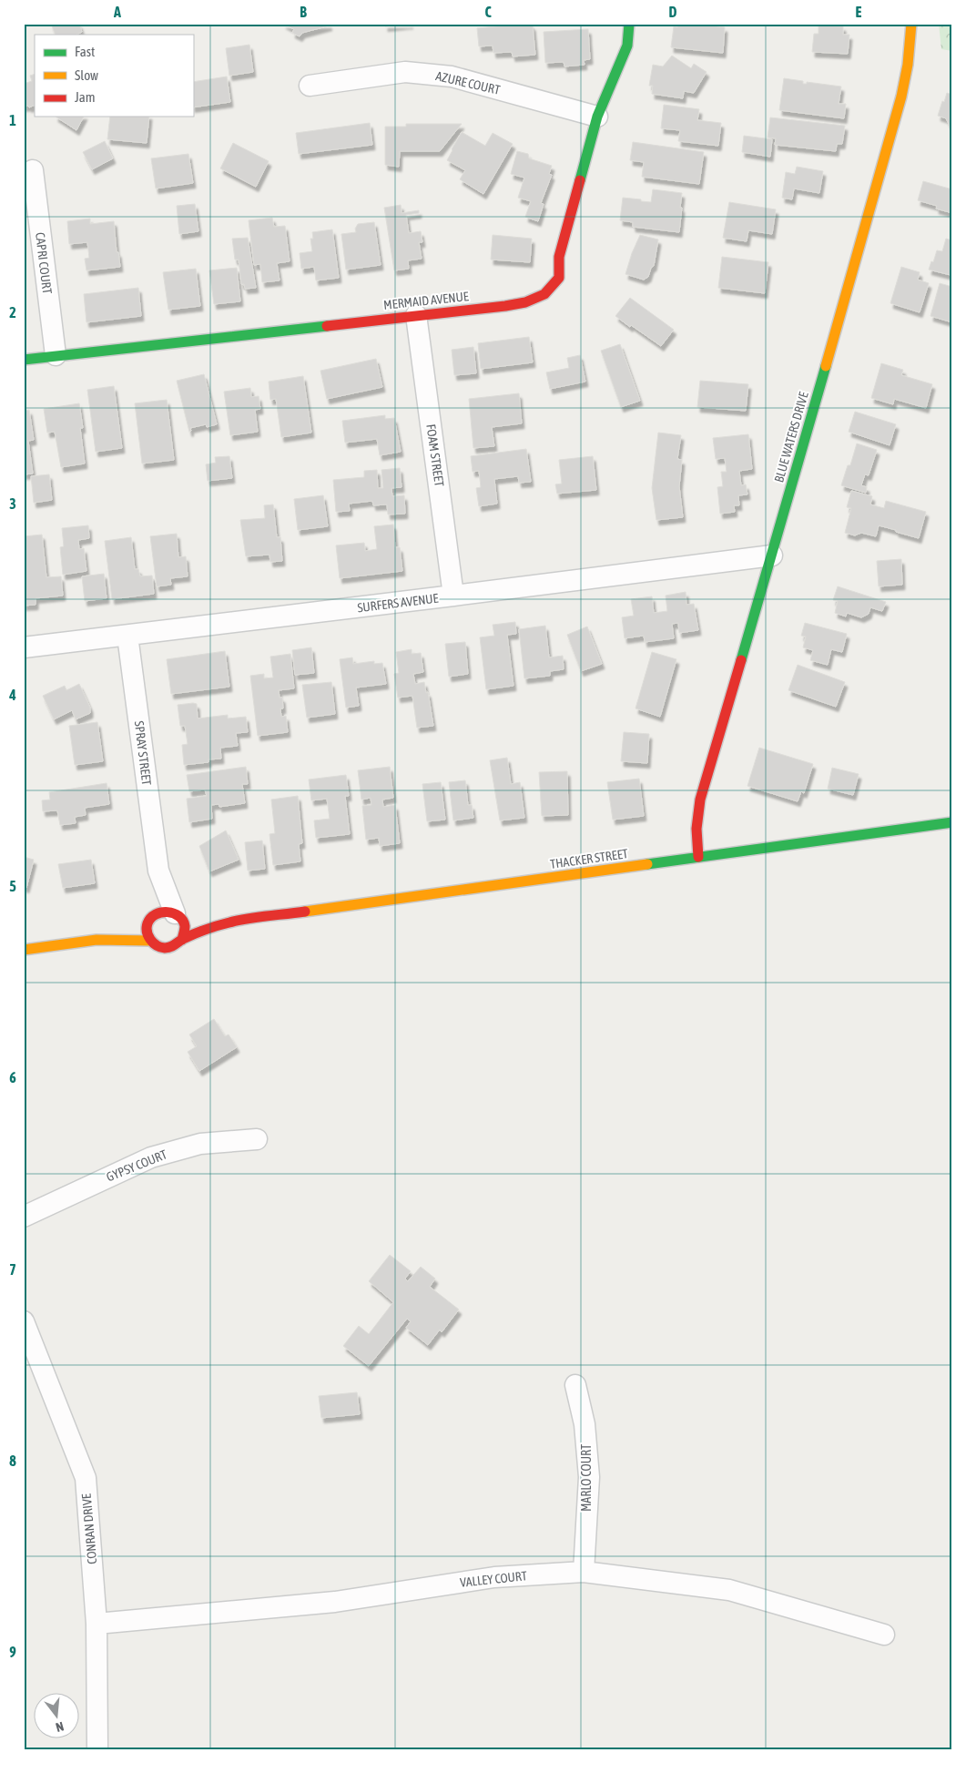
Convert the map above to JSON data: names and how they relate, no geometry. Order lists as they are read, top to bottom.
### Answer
{
  "streets": {
    "street": [
      "AZURE COURT",
      "CAPRI COURT",
      "MERMAID AVENUE",
      "BLUE WATERS DRIVE",
      "FOAM STREET",
      "SURFERS AVENUE",
      "SPRAY STREET",
      "THACKER STREET",
      "GYPSY COURT",
      "MARLO COURT",
      "CONRAN DRIVE",
      "VALLEY COURT"
    ]
  },
  "crossings": [
    ["AZURE COURT", "MERMAID AVENUE"],
    ["CAPRI COURT", "MERMAID AVENUE"],
    ["MERMAID AVENUE", "FOAM STREET"],
    ["BLUE WATERS DRIVE", "SURFERS AVENUE"],
    ["BLUE WATERS DRIVE", "THACKER STREET"],
    ["FOAM STREET", "SURFERS AVENUE"],
    ["SURFERS AVENUE", "SPRAY STREET"],
    ["SPRAY STREET", "THACKER STREET"],
    ["MARLO COURT", "VALLEY COURT"],
    ["CONRAN DRIVE", "VALLEY COURT"]
  ],
  "legend": ["Fast", "Slow", "Jam"],
  "north": "bottom",
  "grid": {
    "columns": [
      "A",
      "B",
      "C",
      "D",
      "E"
    ],
    "rows": [
      "1",
      "2",
      "3",
      "4",
      "5",
      "6",
      "7",
      "8",
      "9"
    ]
  }
}
